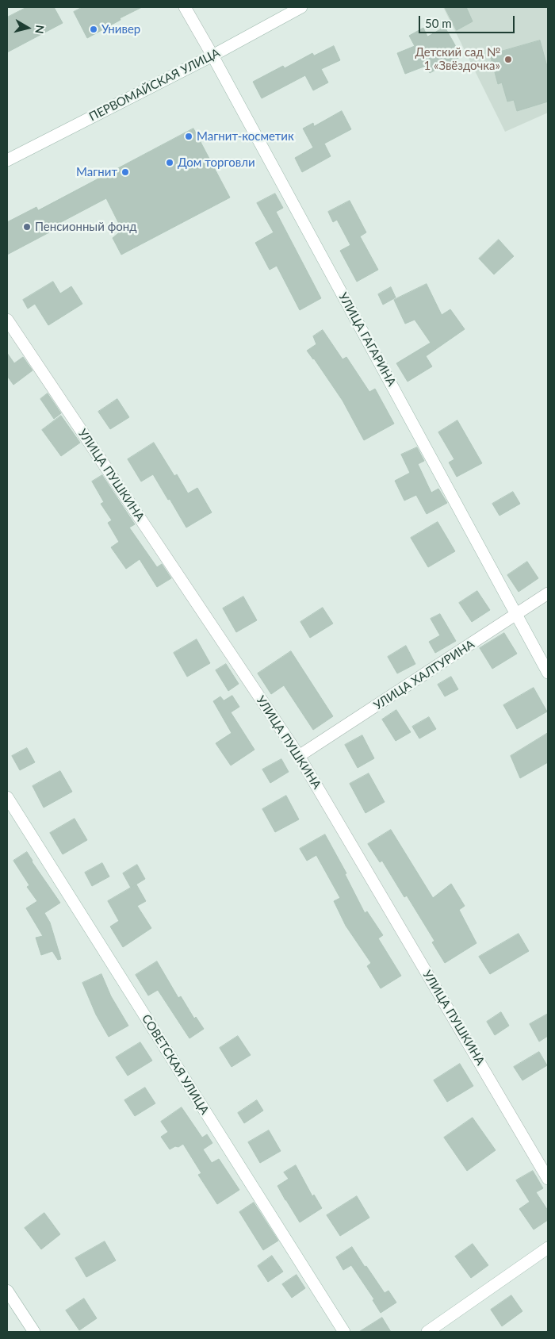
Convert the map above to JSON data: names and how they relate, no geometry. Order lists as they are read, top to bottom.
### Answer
{
  "streets": {
    "street": [
      "ПЕРВОМАЙСКАЯ УЛИЦА",
      "УЛИЦА ГАГАРИНА",
      "УЛИЦА ПУШКИНА",
      "УЛИЦА ХАЛТУРИНА",
      "СОВЕТСКАЯ УЛИЦА"
    ]
  },
  "crossings": [
    ["ПЕРВОМАЙСКАЯ УЛИЦА", "УЛИЦА ГАГАРИНА"],
    ["УЛИЦА ГАГАРИНА", "УЛИЦА ХАЛТУРИНА"],
    ["УЛИЦА ПУШКИНА", "УЛИЦА ХАЛТУРИНА"]
  ],
  "places": [
    "Универ",
    "Детский сад № 1 «Звёздочка»",
    "Магнит-косметик",
    "Дом торговли",
    "Магнит",
    "Пенсионный фонд"
  ],
  "scale_bar": "50 m",
  "north": "right"
}
